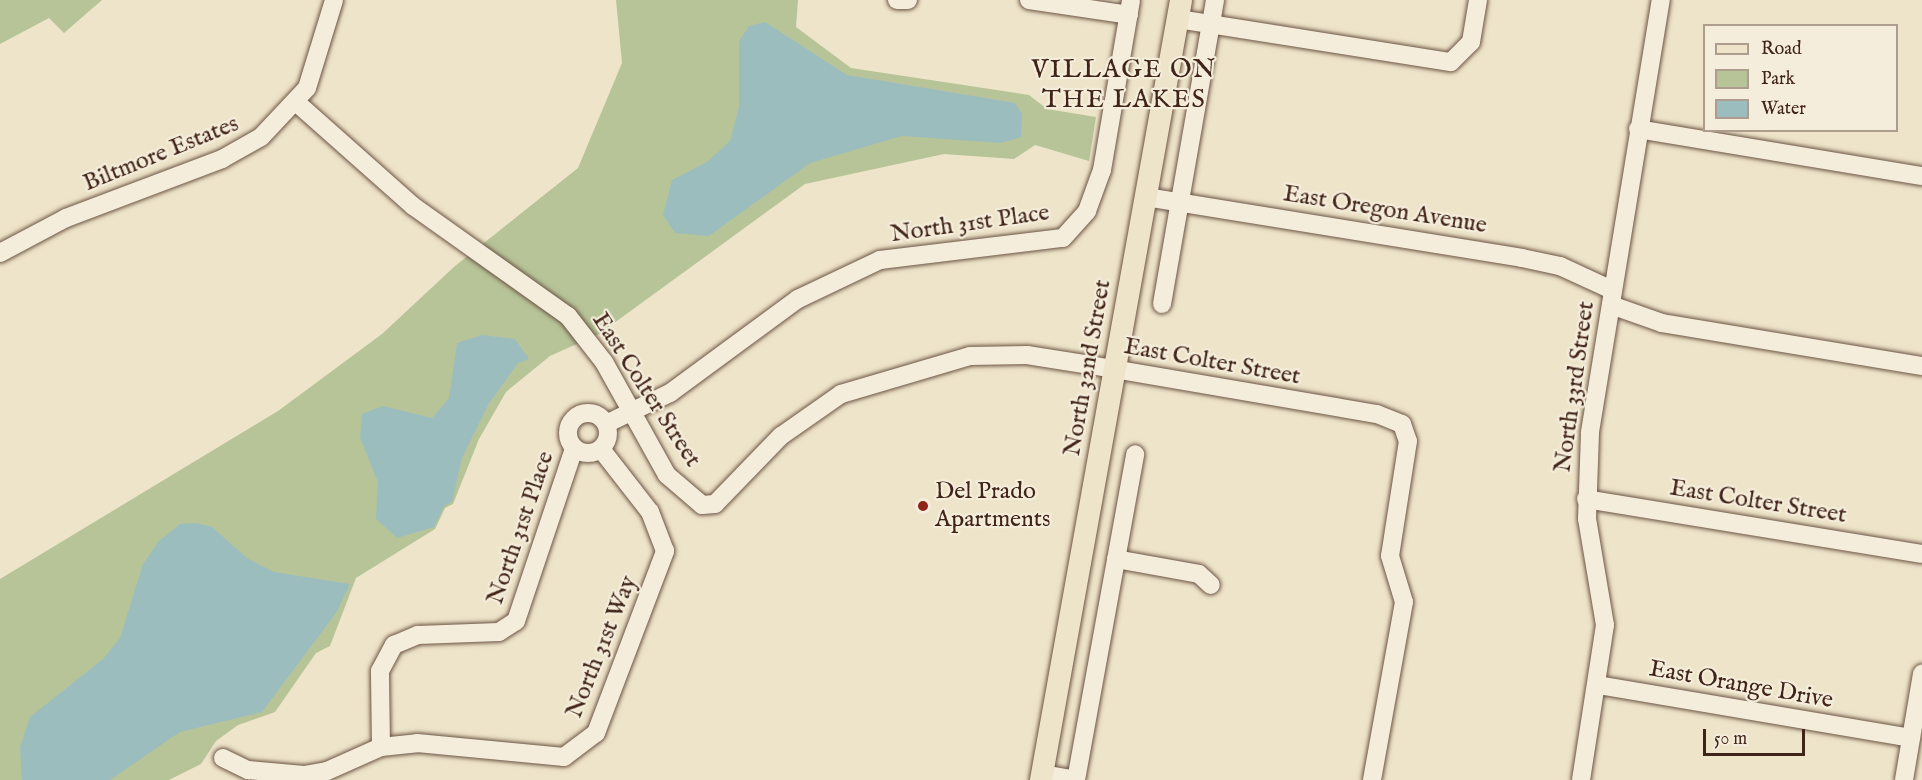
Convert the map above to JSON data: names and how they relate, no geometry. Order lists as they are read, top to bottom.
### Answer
{
  "streets": {
    "main road": ["North 32nd Street"],
    "street": [
      "Biltmore Estates",
      "East Oregon Avenue",
      "North 31st Place",
      "East Colter Street",
      "North 33rd Street",
      "North 31st Way",
      "East Orange Drive"
    ]
  },
  "crossings": [
    ["Biltmore Estates", "East Colter Street"],
    ["East Oregon Avenue", "North 32nd Street"],
    ["East Oregon Avenue", "North 33rd Street"],
    ["North 31st Place", "East Colter Street"],
    ["North 31st Place", "North 31st Way"],
    ["East Colter Street", "North 32nd Street"],
    ["East Colter Street", "North 33rd Street"],
    ["North 33rd Street", "East Orange Drive"]
  ],
  "districts": ["VILLAGE ON THE LAKES"],
  "places": ["Del Prado Apartments"],
  "legend": ["Road", "Park", "Water"],
  "scale_bar": "50 m"
}
